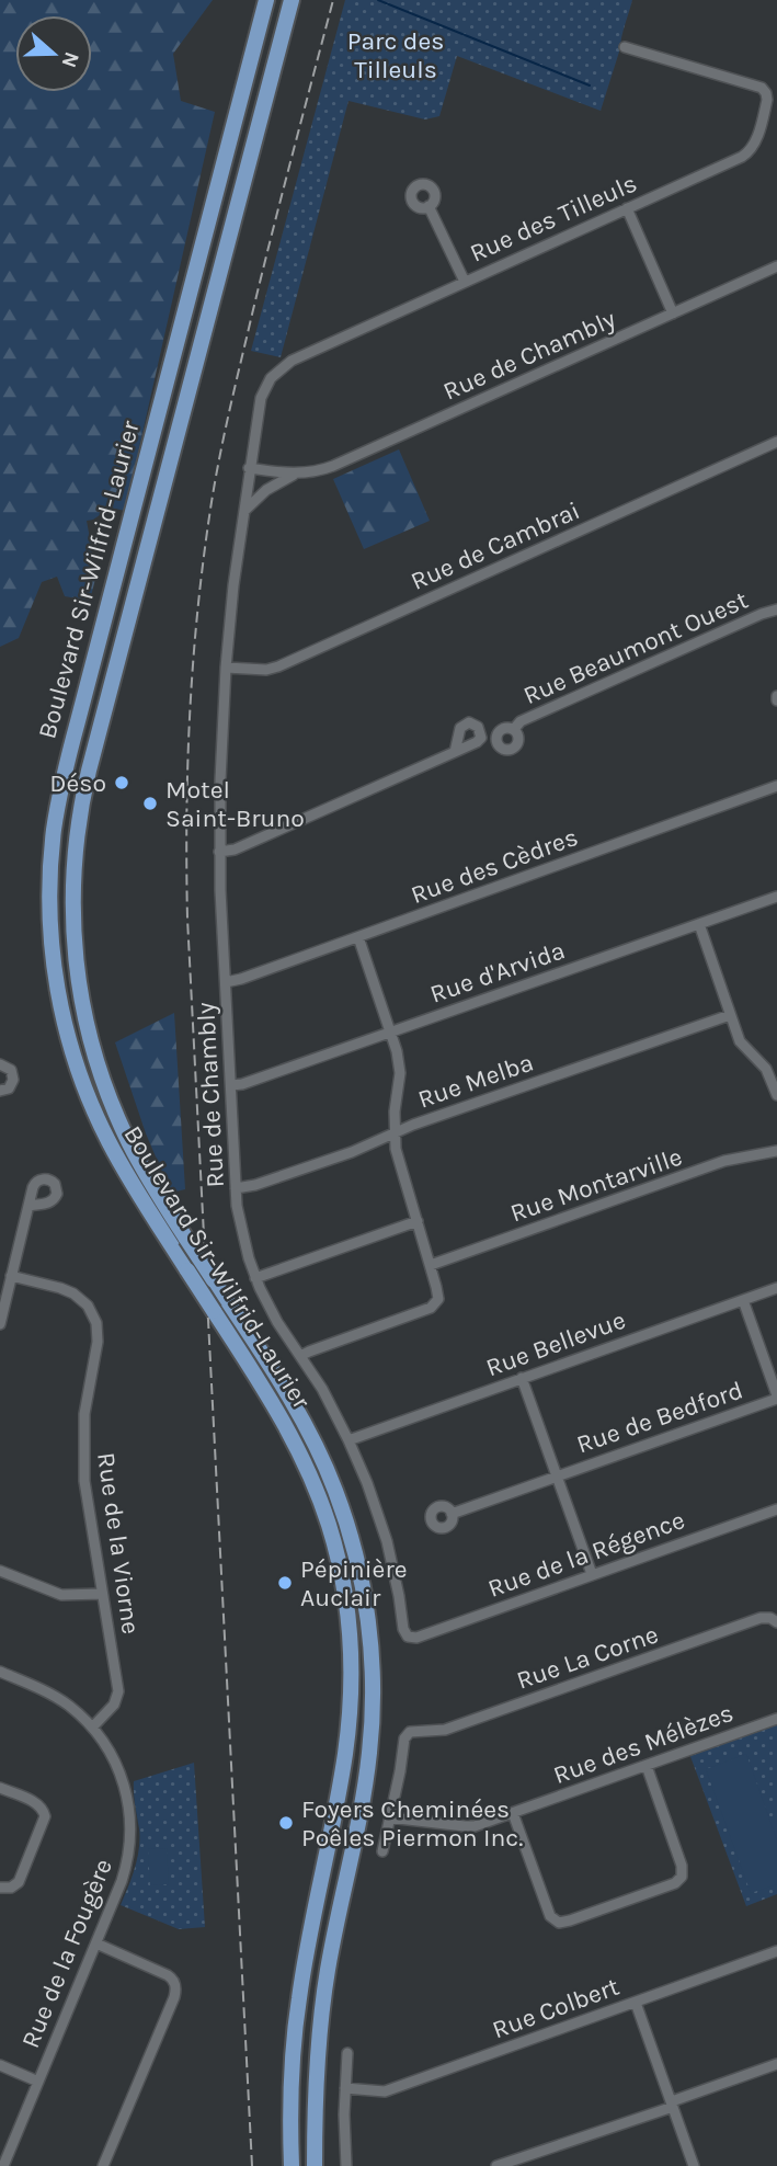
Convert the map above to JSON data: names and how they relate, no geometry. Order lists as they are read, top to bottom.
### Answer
{
  "streets": {
    "main road": ["Boulevard Sir-Wilfrid-Laurier"],
    "street": [
      "Rue des Tilleuls",
      "Rue de Chambly",
      "Rue de Cambrai",
      "Rue Beaumont Ouest",
      "Rue des Cèdres",
      "Rue d'Arvida",
      "Rue Melba",
      "Rue Montarville",
      "Rue Bellevue",
      "Rue de Bedford",
      "Rue de la Viorne",
      "Rue de la Régence",
      "Rue La Corne",
      "Rue des Mélèzes",
      "Rue de la Fougère",
      "Rue Colbert"
    ]
  },
  "crossings": [
    ["Rue des Tilleuls", "Rue de Chambly"],
    ["Rue de Chambly", "Rue de Cambrai"],
    ["Rue de Chambly", "Rue des Cèdres"],
    ["Rue de Chambly", "Rue d'Arvida"],
    ["Rue de Chambly", "Rue Melba"],
    ["Rue de Chambly", "Rue Bellevue"],
    ["Rue de Chambly", "Rue de la Régence"],
    ["Rue de la Viorne", "Rue de la Fougère"],
    ["Rue La Corne", "Rue des Mélèzes"]
  ],
  "parks": ["Parc des Tilleuls"],
  "places": [
    "Déso",
    "Motel Saint-Bruno",
    "Pépinière Auclair",
    "Foyers Cheminées Poêles Piermon Inc."
  ],
  "north": "right"
}
